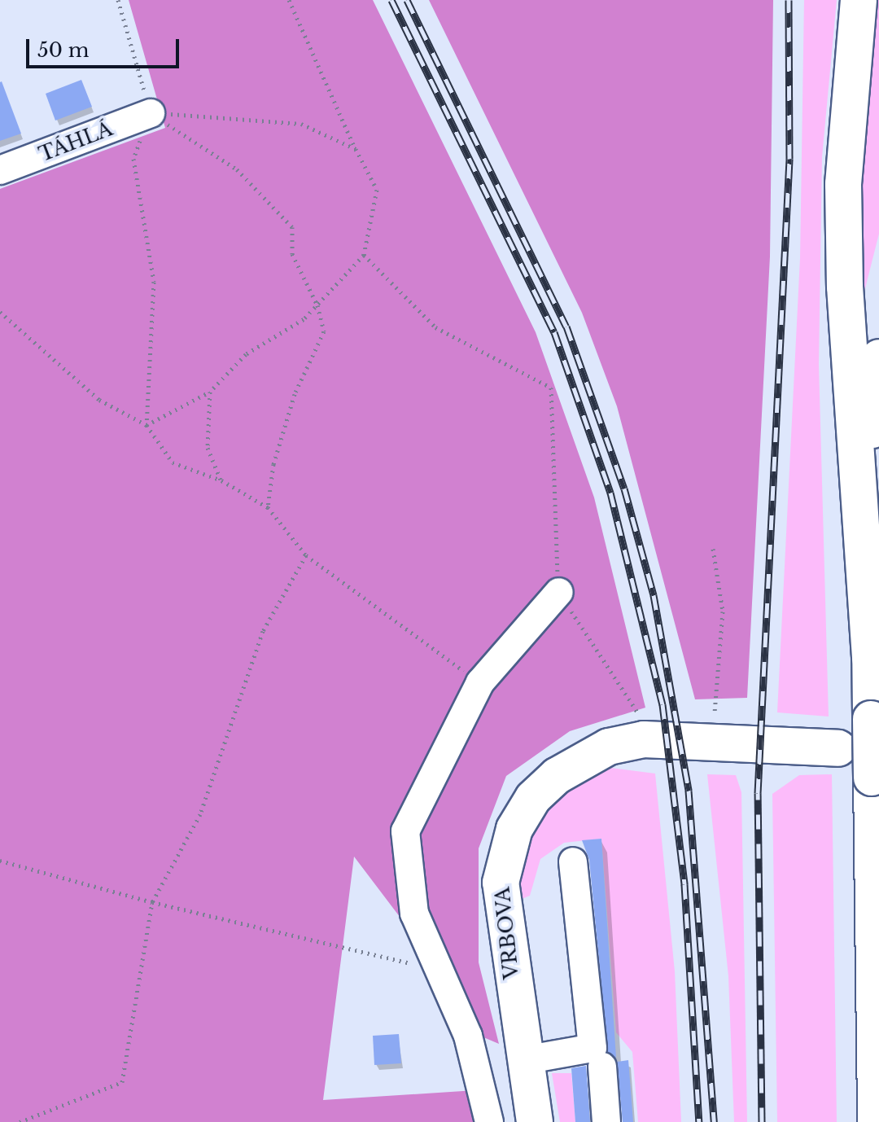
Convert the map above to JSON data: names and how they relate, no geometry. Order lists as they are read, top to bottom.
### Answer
{
  "streets": {
    "main road": ["VRBOVA"],
    "street": ["TÁHLÁ"]
  },
  "scale_bar": "50 m"
}
